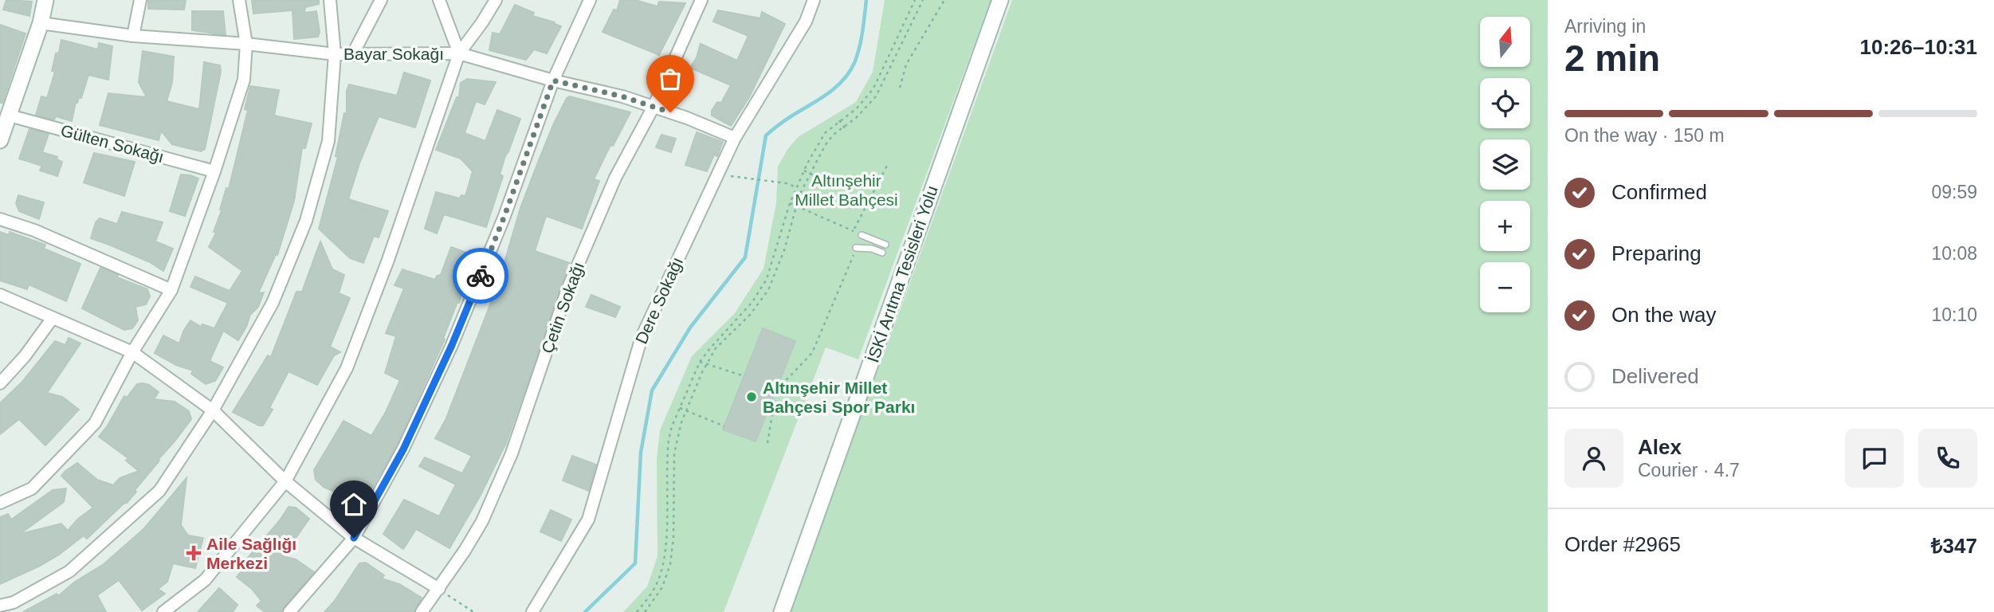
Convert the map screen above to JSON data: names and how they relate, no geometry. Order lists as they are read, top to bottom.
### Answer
{
  "streets": {
    "main road": ["İSKİ Arıtma Tesisleri Yolu"],
    "street": [
      "Bayar Sokağı",
      "Gülten Sokağı",
      "Dere Sokağı",
      "Çetin Sokağı"
    ]
  },
  "crossings": [
    ["Bayar Sokağı", "Dere Sokağı"],
    ["Bayar Sokağı", "Çetin Sokağı"]
  ],
  "parks": ["Altınşehir Millet Bahçesi"],
  "places": {
    "other": ["Altınşehir Millet Bahçesi Spor Parkı"],
    "health": ["Aile Sağlığı Merkezi"]
  },
  "north": "top",
  "page": {
    "heading": ["2 min", "Arriving in", "10:26–10:31"],
    "panel": [
      "Alex",
      "Courier · 4.7",
      "Order #2965",
      "₺347"
    ],
    "map_buttons": ["+", "−"],
    "bar": "On the way · 150 m",
    "list": [
      ["Confirmed", "09:59"],
      ["Preparing", "10:08"],
      ["On the way", "10:10"],
      "Delivered"
    ]
  }
}
